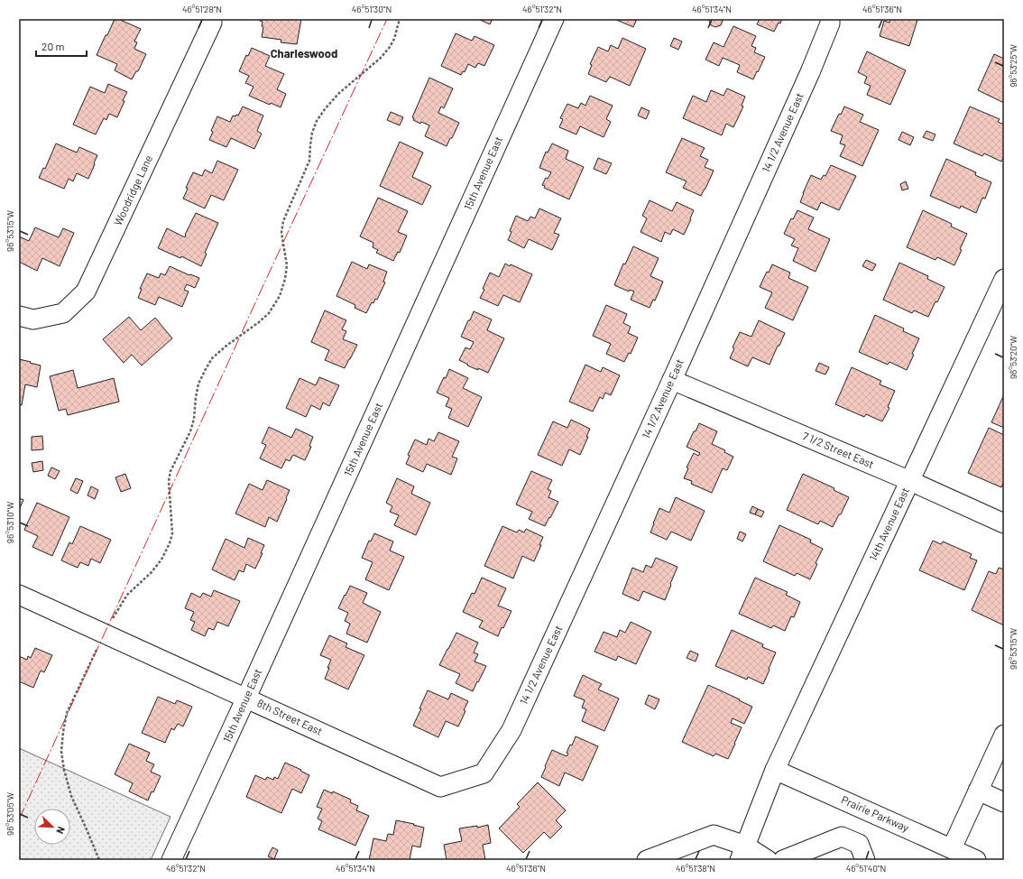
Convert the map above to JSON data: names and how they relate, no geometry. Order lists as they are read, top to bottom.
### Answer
{
  "streets": {
    "street": [
      "14 1/2 Avenue East",
      "15th Avenue East",
      "Woodridge Lane",
      "7 1/2 Street East",
      "14th Avenue East",
      "8th Street East",
      "Prairie Parkway"
    ]
  },
  "crossings": [
    ["14 1/2 Avenue East", "7 1/2 Street East"],
    ["14 1/2 Avenue East", "8th Street East"],
    ["15th Avenue East", "8th Street East"],
    ["7 1/2 Street East", "14th Avenue East"],
    ["14th Avenue East", "Prairie Parkway"]
  ],
  "districts": ["Charleswood"],
  "scale_bar": "20 m",
  "north": "bottom right",
  "coordinates": [
    "46°51'28\"N",
    "46°51'30\"N",
    "46°51'32\"N",
    "46°51'34\"N",
    "46°51'36\"N",
    "96°53'25\"W",
    "96°53'15\"W",
    "96°53'20\"W",
    "96°53'10\"W",
    "96°53'05\"W",
    "46°51'38\"N",
    "46°51'40\"N"
  ]
}
